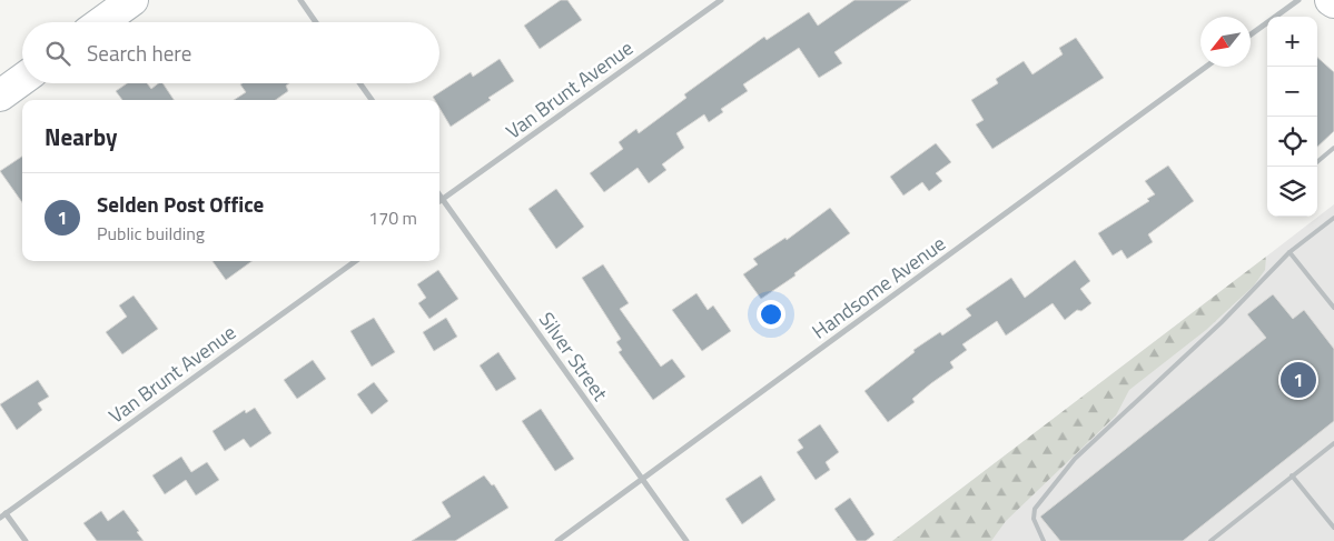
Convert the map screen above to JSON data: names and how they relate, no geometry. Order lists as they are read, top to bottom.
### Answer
{
  "streets": {
    "street": ["Van Brunt Avenue", "Handsome Avenue", "Silver Street"]
  },
  "crossings": [
    ["Van Brunt Avenue", "Silver Street"],
    ["Handsome Avenue", "Silver Street"]
  ],
  "north": "bottom left",
  "page": {
    "map_buttons": ["+", "−"],
    "search": "Search here",
    "heading": "Nearby",
    "list": [
      {
        "mark": "1",
        "name": "Selden Post Office",
        "note": "Public building",
        "value": "170 m"
      }
    ],
    "pins": "1"
  }
}
